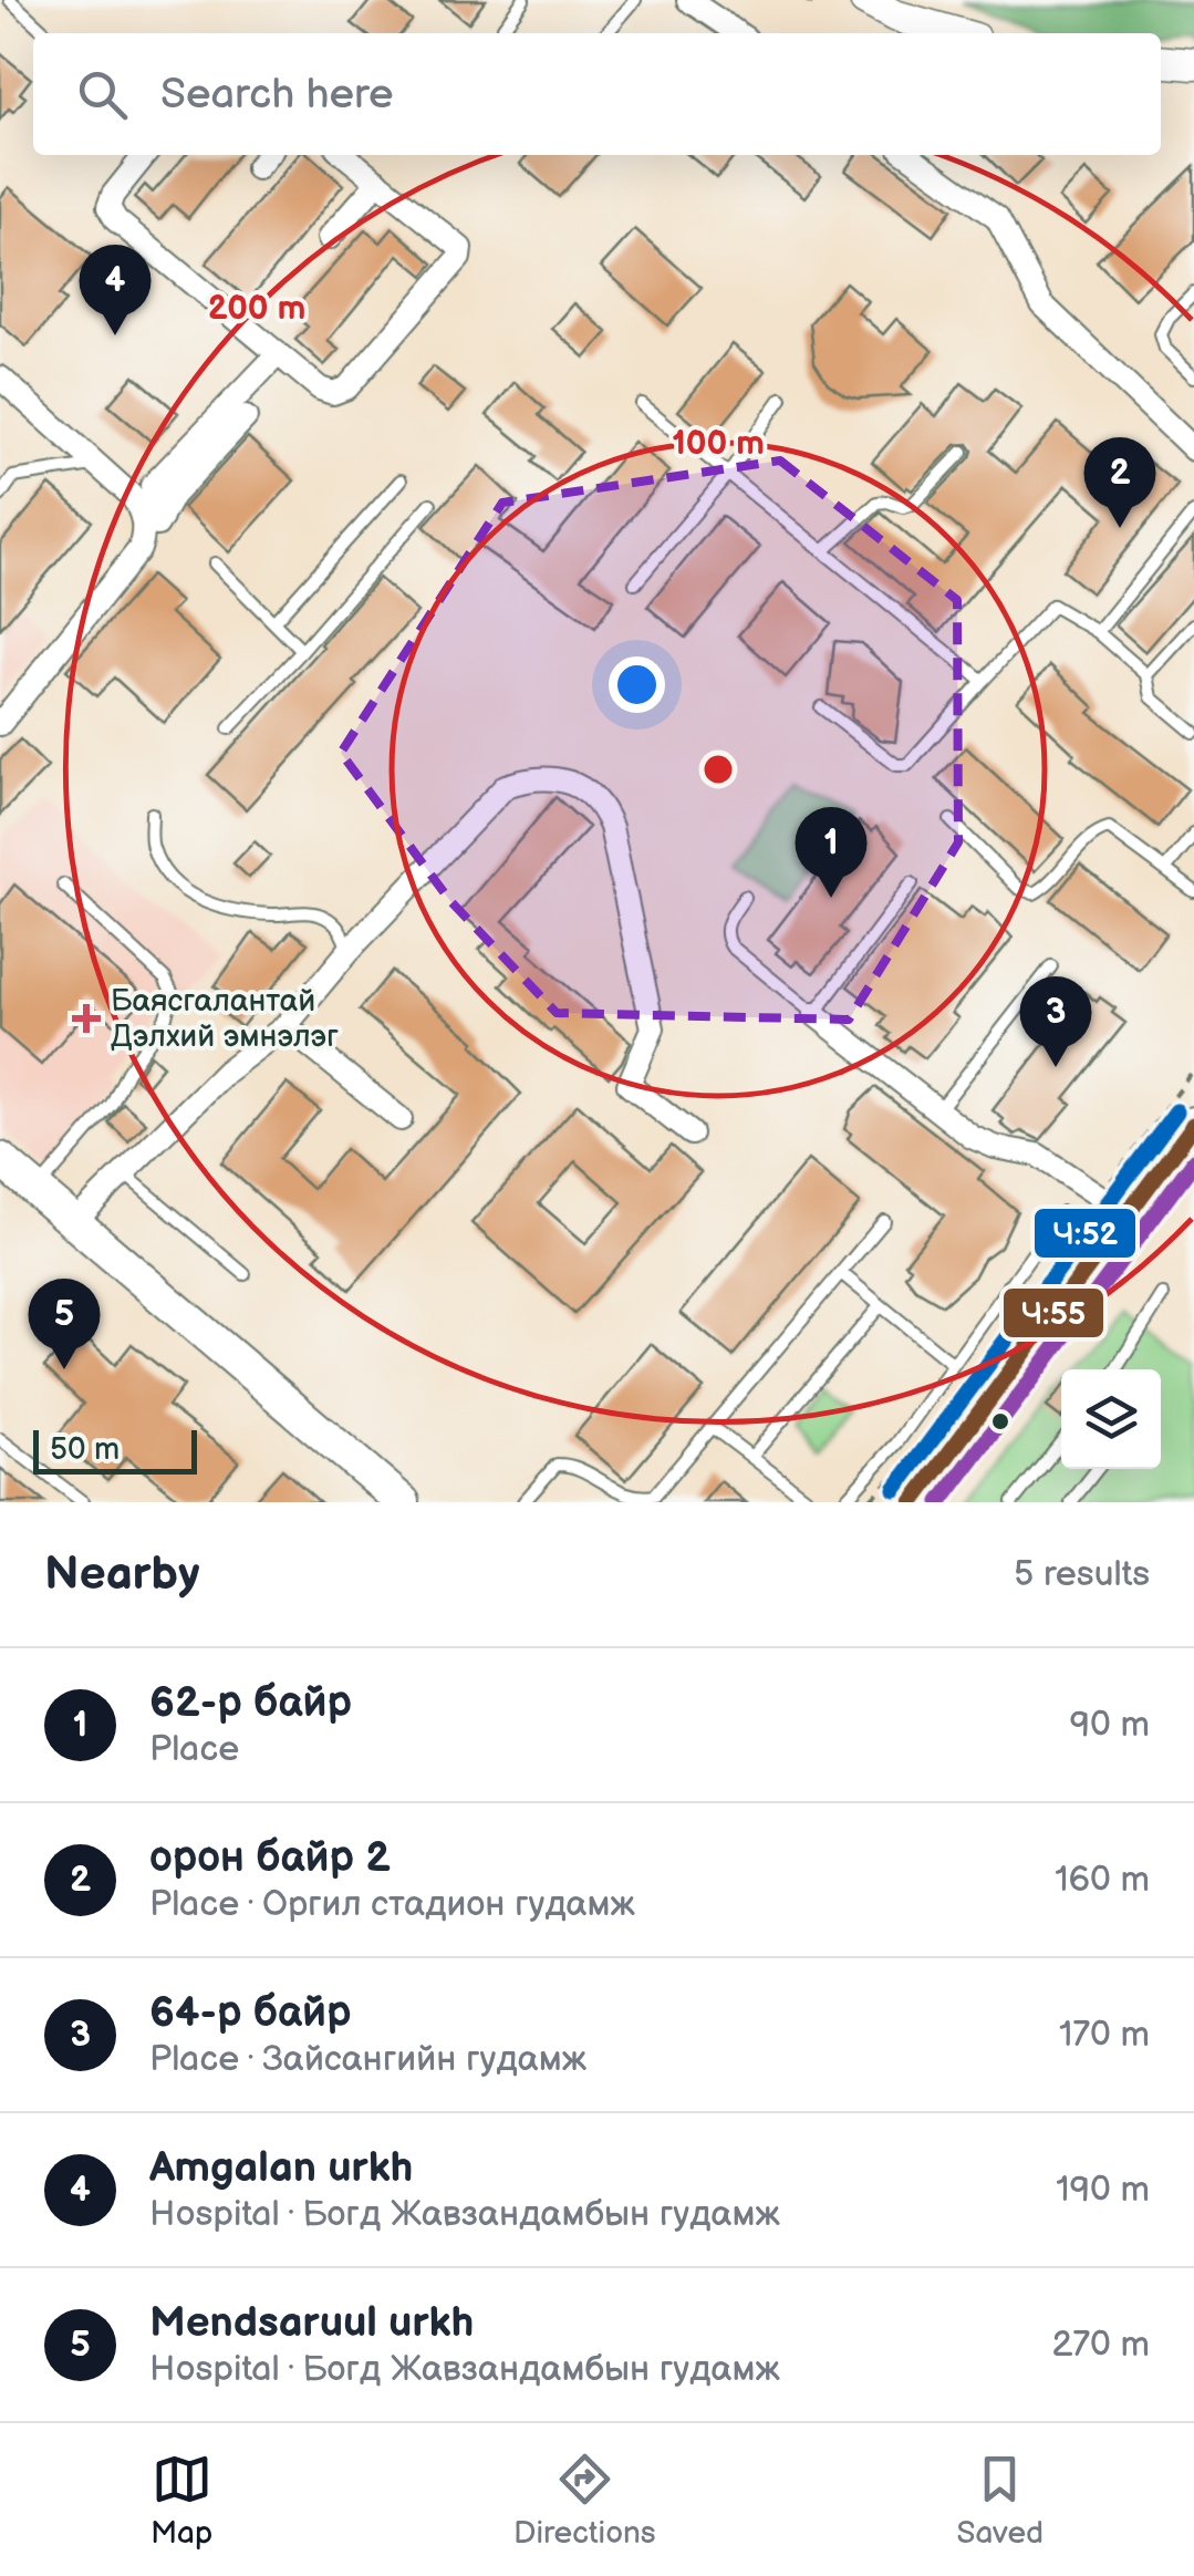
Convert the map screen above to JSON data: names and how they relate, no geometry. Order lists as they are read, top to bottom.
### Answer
{
  "places": {
    "health": ["Баясгалантай Дэлхий эмнэлэг"]
  },
  "lines": ["transit line Ч:52", "transit line Ч:55"],
  "scale_bar": "50 m",
  "page": {
    "search": "Search here",
    "pins": [
      "4",
      "2",
      "1",
      "3",
      "5"
    ],
    "scale": "50 m",
    "heading": ["Nearby", "5 results"],
    "list": [
      {
        "mark": "1",
        "name": "62-р байр",
        "note": "Place",
        "value": "90 m"
      },
      {
        "mark": "2",
        "name": "орон байр 2",
        "note": "Place · Оргил стадион гудамж",
        "value": "160 m"
      },
      {
        "mark": "3",
        "name": "64-р байр",
        "note": "Place · Зайсангийн гудамж",
        "value": "170 m"
      },
      {
        "mark": "4",
        "name": "Amgalan urkh",
        "note": "Hospital · Богд Жавзандамбын гудамж",
        "value": "190 m"
      },
      {
        "mark": "5",
        "name": "Mendsaruul urkh",
        "note": "Hospital · Богд Жавзандамбын гудамж",
        "value": "270 m"
      }
    ],
    "nav": ["Map", "Directions", "Saved"]
  },
  "rings": ["200 m", "100 m"]
}
